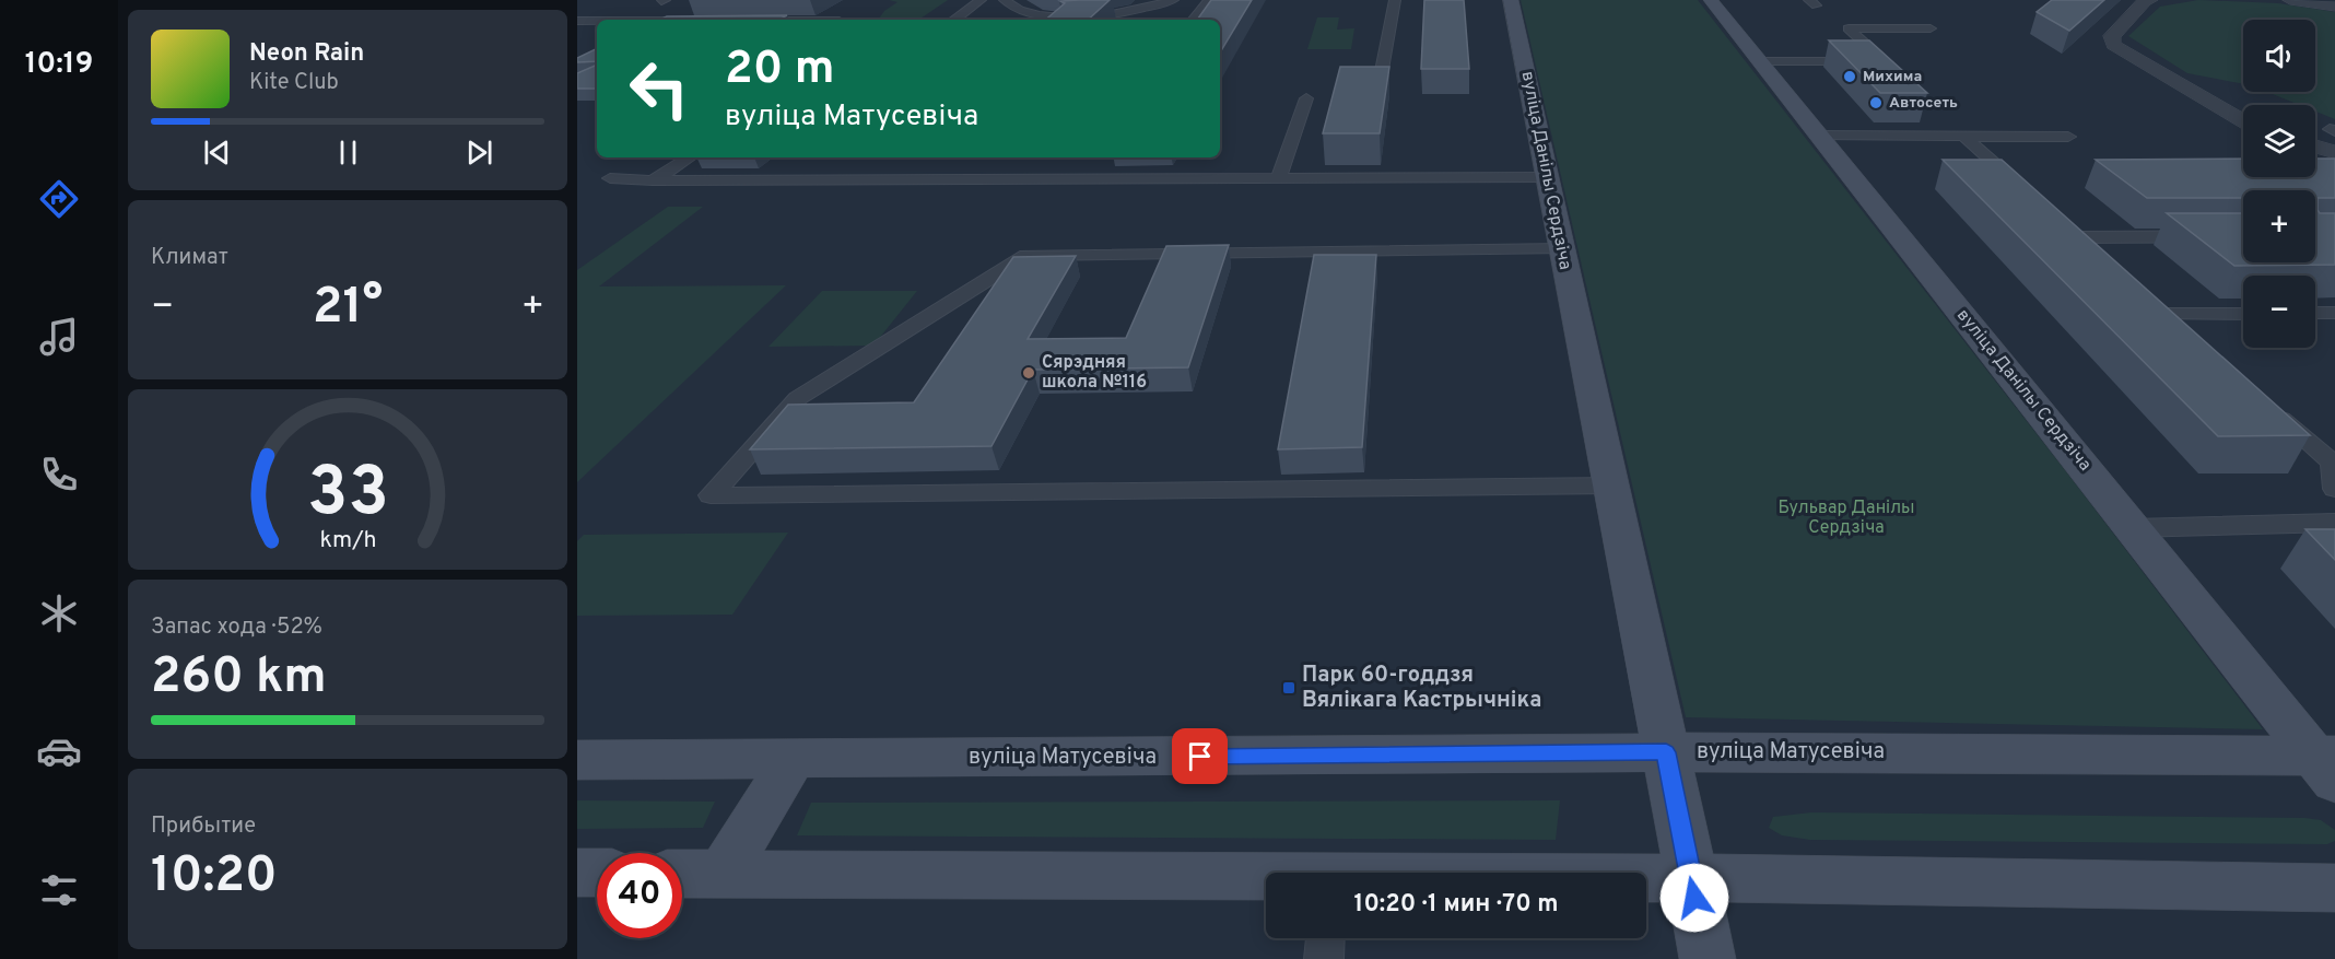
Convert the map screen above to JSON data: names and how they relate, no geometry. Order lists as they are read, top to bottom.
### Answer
{
  "streets": {
    "street": ["вуліца Данілы Сердзіча", "вуліца Матусевіча"]
  },
  "crossings": [
    ["вуліца Данілы Сердзіча", "вуліца Матусевіча"]
  ],
  "parks": ["Бульвар Данілы Сердзіча"],
  "places": {
    "other": ["Михима", "Автосеть", "Сярэдняя школа №116"],
    "transit": ["Парк 60-годдзя Вялікага Кастрычніка"]
  },
  "page": {
    "tabs": "10:19",
    "map_buttons": ["+", "−"],
    "turn": ["20 m", "вуліца Матусевіча"],
    "song": ["Neon Rain", "Kite Club"],
    "tile": [
      "Климат",
      ["Запас хода · 52%", "260 km"],
      ["Прибытие", "10:20"]
    ],
    "heat": ["−", "21°", "+"],
    "limit": "40",
    "trip": "10:20 · 1 мин · 70 m",
    "gauge": ["33", "km/h"]
  }
}
